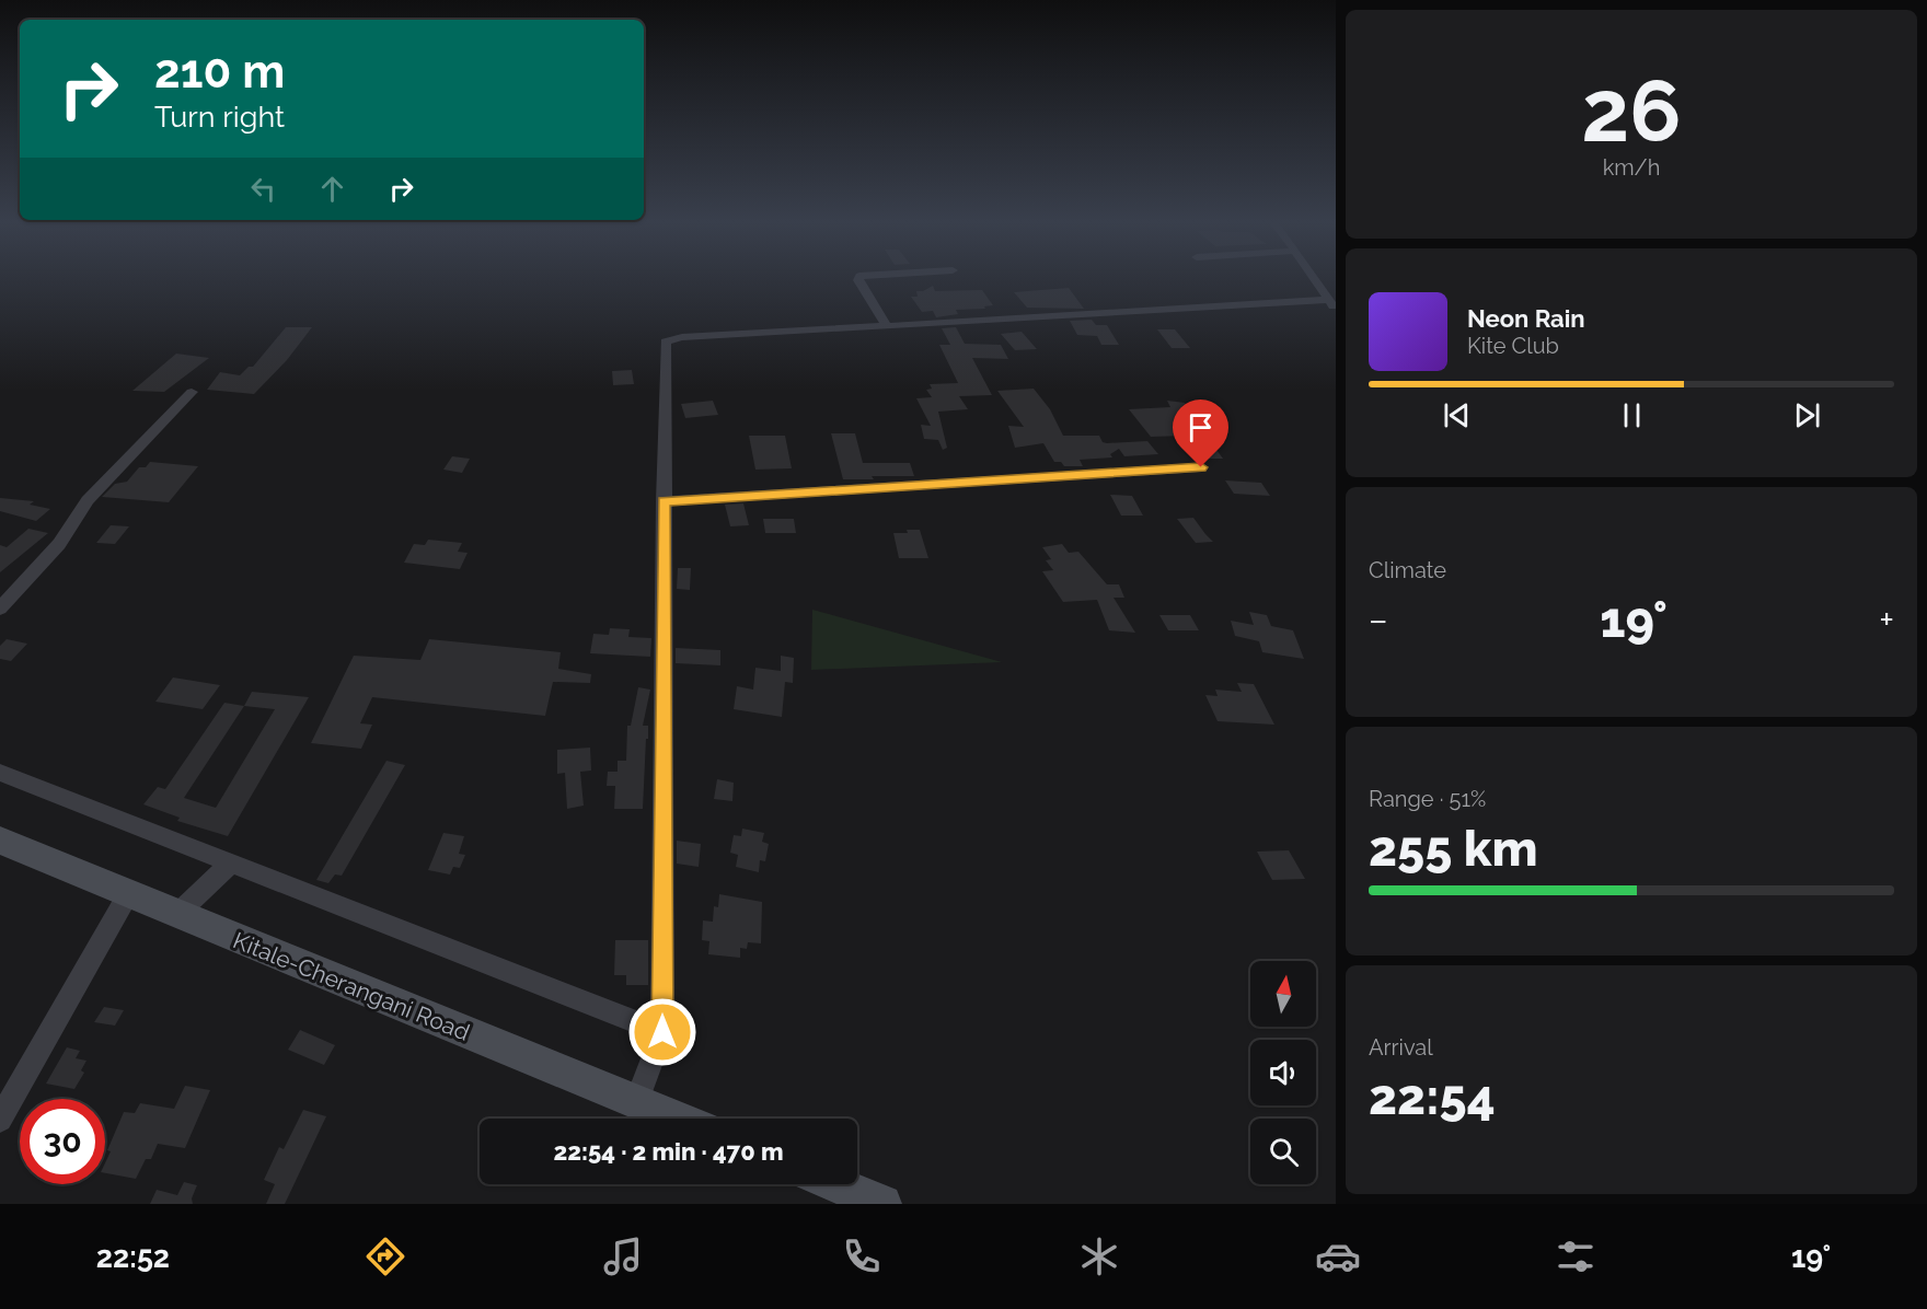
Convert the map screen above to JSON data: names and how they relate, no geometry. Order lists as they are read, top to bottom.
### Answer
{
  "streets": {
    "main road": ["Kitale-Cherangani Road"]
  },
  "north": "top",
  "page": {
    "tile": [
      ["26", "km/h"],
      "Climate",
      ["Range · 51%", "255 km"],
      ["Arrival", "22:54"]
    ],
    "turn": ["210 m", "Turn right"],
    "song": ["Neon Rain", "Kite Club"],
    "heat": ["−", "19°", "+"],
    "limit": "30",
    "trip": "22:54 · 2 min · 470 m",
    "tabs": ["22:52", "19°"]
  }
}
